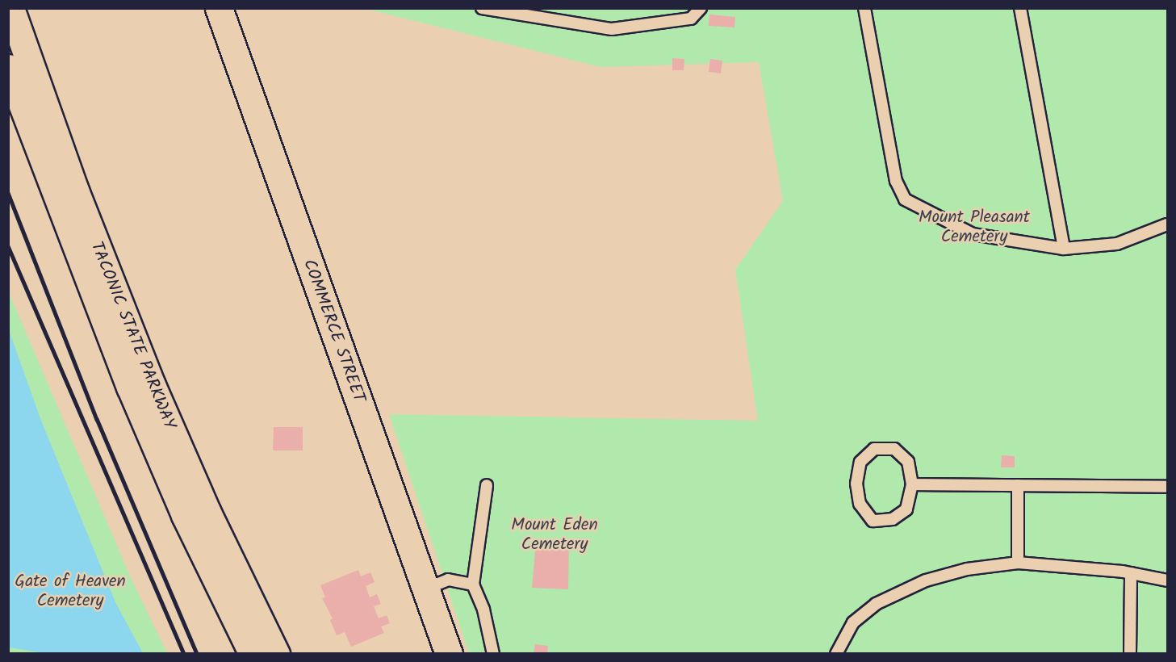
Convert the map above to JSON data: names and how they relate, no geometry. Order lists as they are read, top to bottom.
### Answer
{
  "streets": {
    "main road": ["COMMERCE STREET", "TACONIC STATE PARKWAY"]
  },
  "parks": ["Mount Pleasant Cemetery", "Mount Eden Cemetery", "Gate of Heaven Cemetery"]
}
